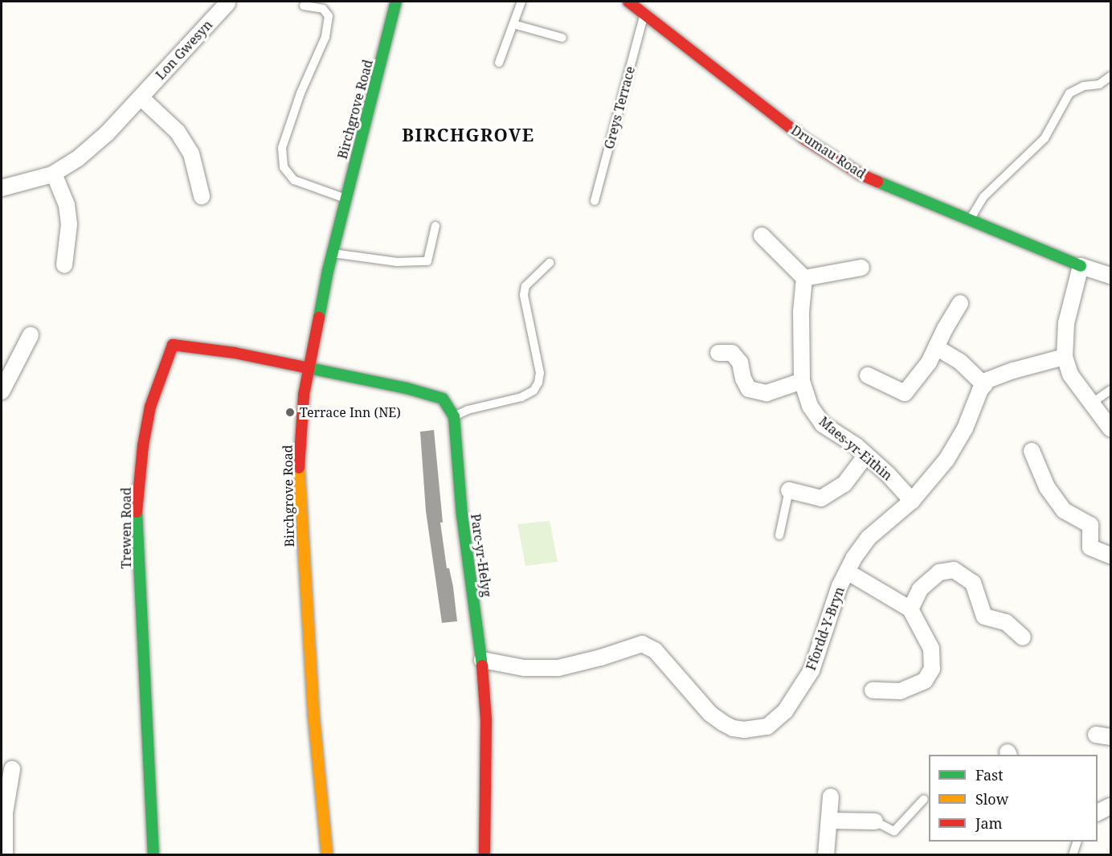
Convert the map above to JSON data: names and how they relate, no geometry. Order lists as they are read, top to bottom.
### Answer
{
  "streets": {
    "street": [
      "Lon Gwesyn",
      "Birchgrove Road",
      "Drumau Road",
      "Maes-yr-Eithin",
      "Trewen Road",
      "Parc-yr-Helyg",
      "Ffordd-Y-Bryn"
    ],
    "lane": ["Greys Terrace"]
  },
  "crossings": [
    ["Greys Terrace", "Drumau Road"],
    ["Birchgrove Road", "Trewen Road"],
    ["Maes-yr-Eithin", "Ffordd-Y-Bryn"],
    ["Parc-yr-Helyg", "Ffordd-Y-Bryn"]
  ],
  "districts": ["BIRCHGROVE"],
  "places": ["Terrace Inn (NE)"],
  "legend": ["Fast", "Slow", "Jam"]
}
